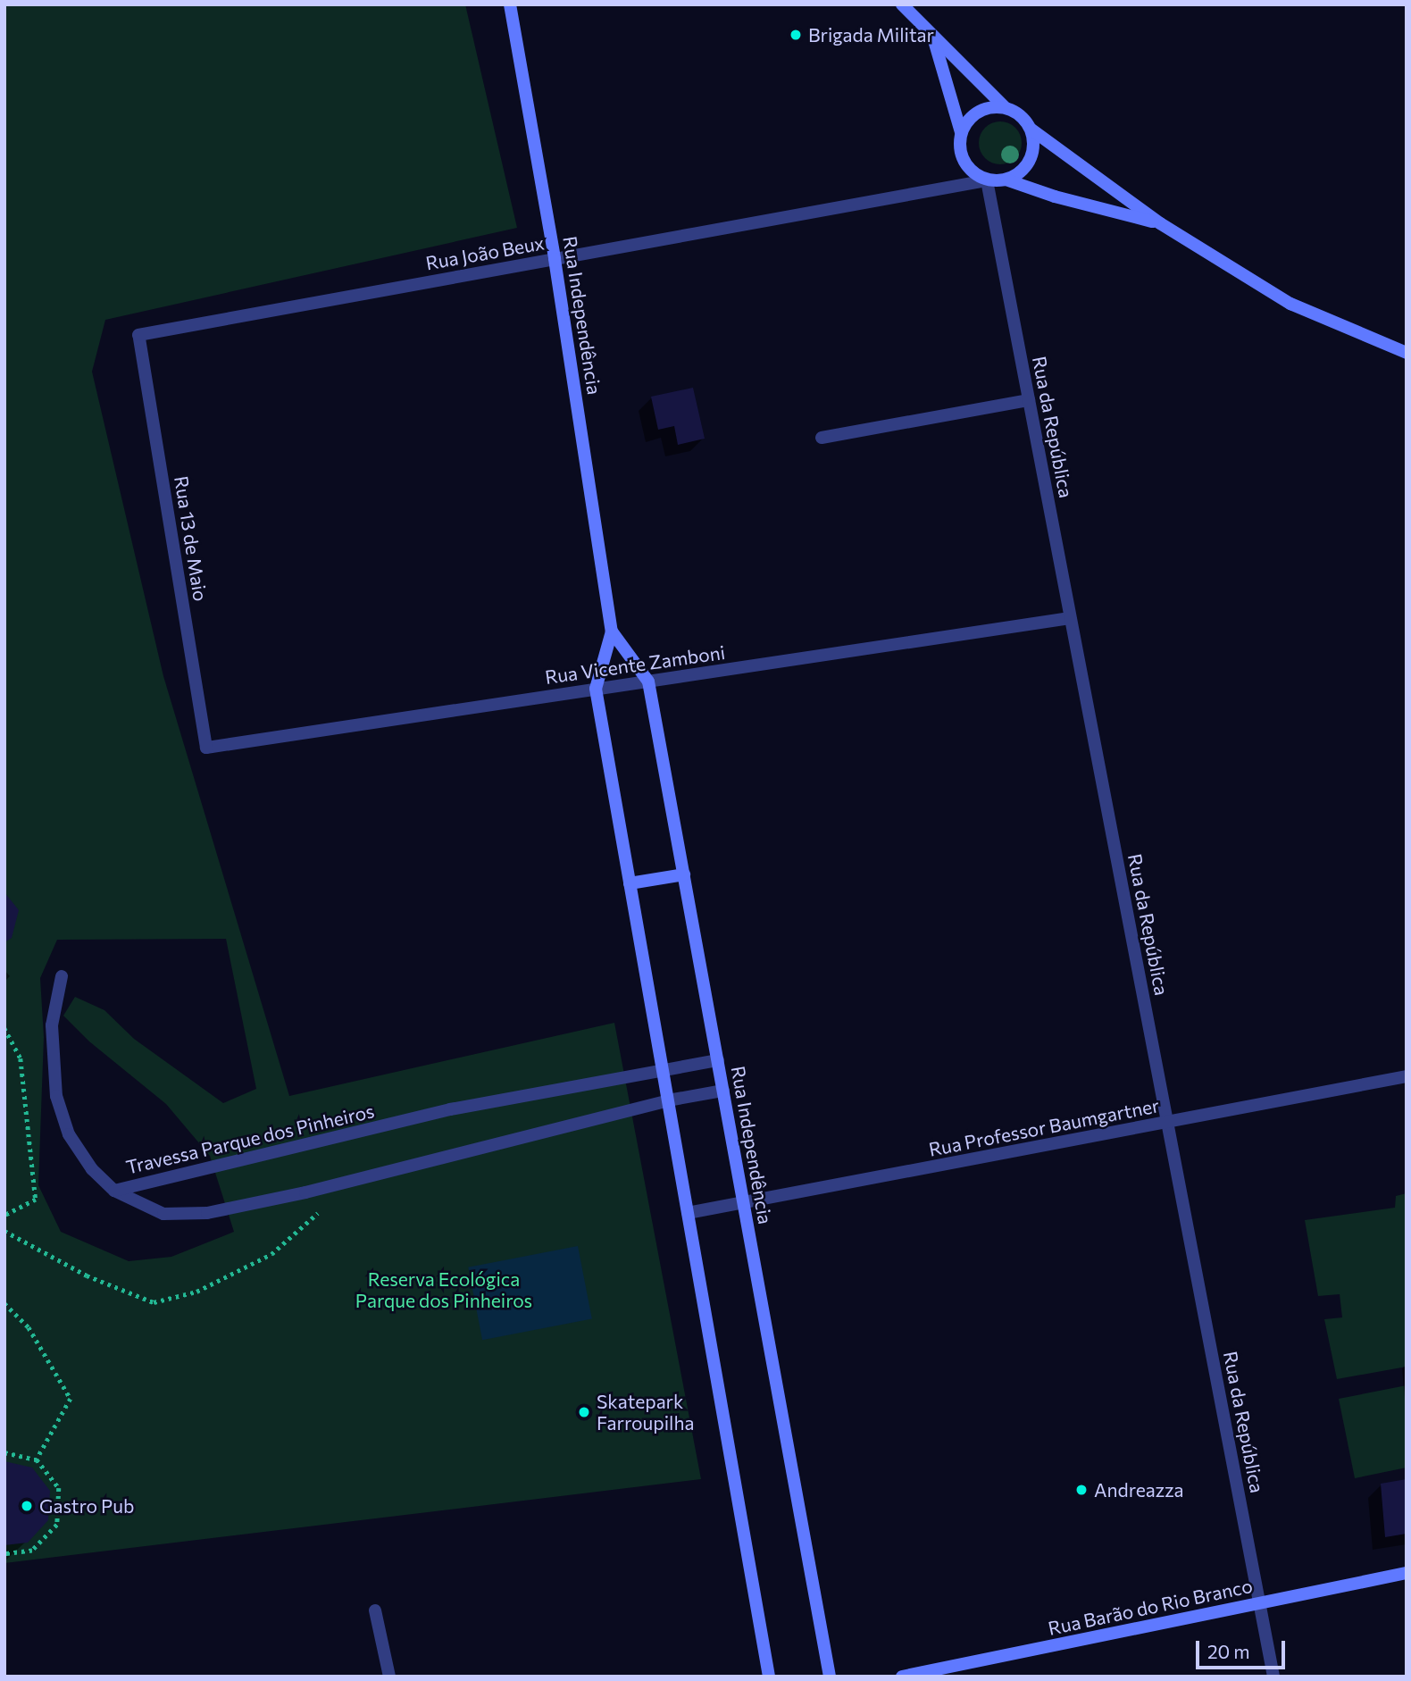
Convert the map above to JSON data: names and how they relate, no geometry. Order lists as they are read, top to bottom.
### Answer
{
  "streets": {
    "street": [
      "Rua João Beux",
      "Rua Independência",
      "Rua da República",
      "Rua 13 de Maio",
      "Rua Vicente Zamboni",
      "Rua Professor Baumgartner",
      "Travessa Parque dos Pinheiros",
      "Rua Barão do Rio Branco"
    ]
  },
  "crossings": [
    ["Rua João Beux", "Rua Independência"],
    ["Rua João Beux", "Rua da República"],
    ["Rua João Beux", "Rua 13 de Maio"],
    ["Rua Independência", "Rua Vicente Zamboni"],
    ["Rua Independência", "Rua Professor Baumgartner"],
    ["Rua Independência", "Travessa Parque dos Pinheiros"],
    ["Rua da República", "Rua Vicente Zamboni"],
    ["Rua da República", "Rua Professor Baumgartner"],
    ["Rua da República", "Rua Barão do Rio Branco"],
    ["Rua 13 de Maio", "Rua Vicente Zamboni"]
  ],
  "parks": ["Reserva Ecológica Parque dos Pinheiros"],
  "places": [
    "Brigada Militar",
    "Skatepark Farroupilha",
    "Andreazza",
    "Gastro Pub"
  ],
  "scale_bar": "20 m"
}
